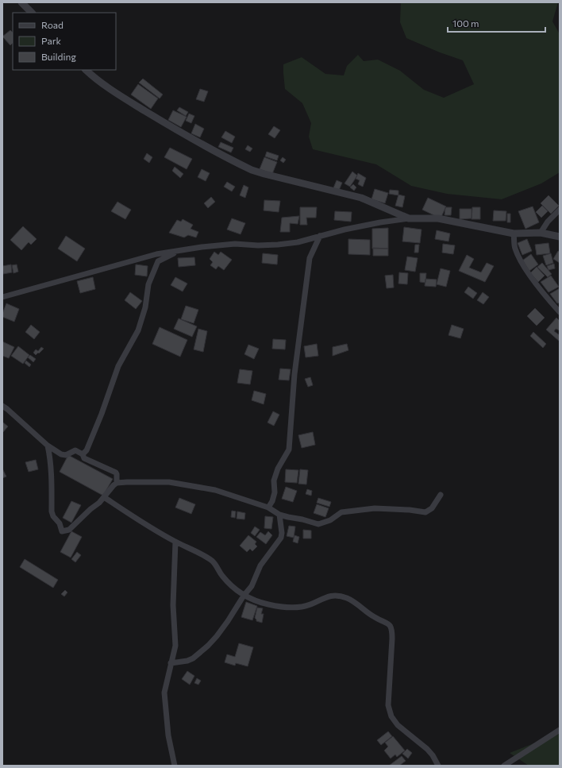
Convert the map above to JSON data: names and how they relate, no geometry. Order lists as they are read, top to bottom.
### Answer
{
  "legend": ["Road", "Park", "Building"],
  "scale_bar": "100 m"
}
